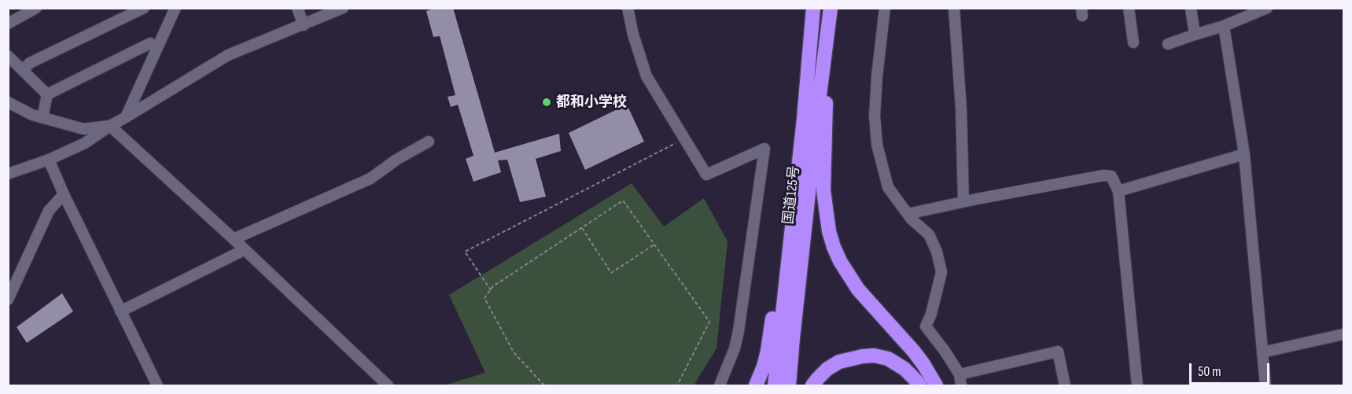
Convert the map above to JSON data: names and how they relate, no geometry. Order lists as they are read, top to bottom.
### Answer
{
  "streets": {
    "highway": ["国道125号"]
  },
  "places": ["都和小学校"],
  "scale_bar": "50 m"
}
